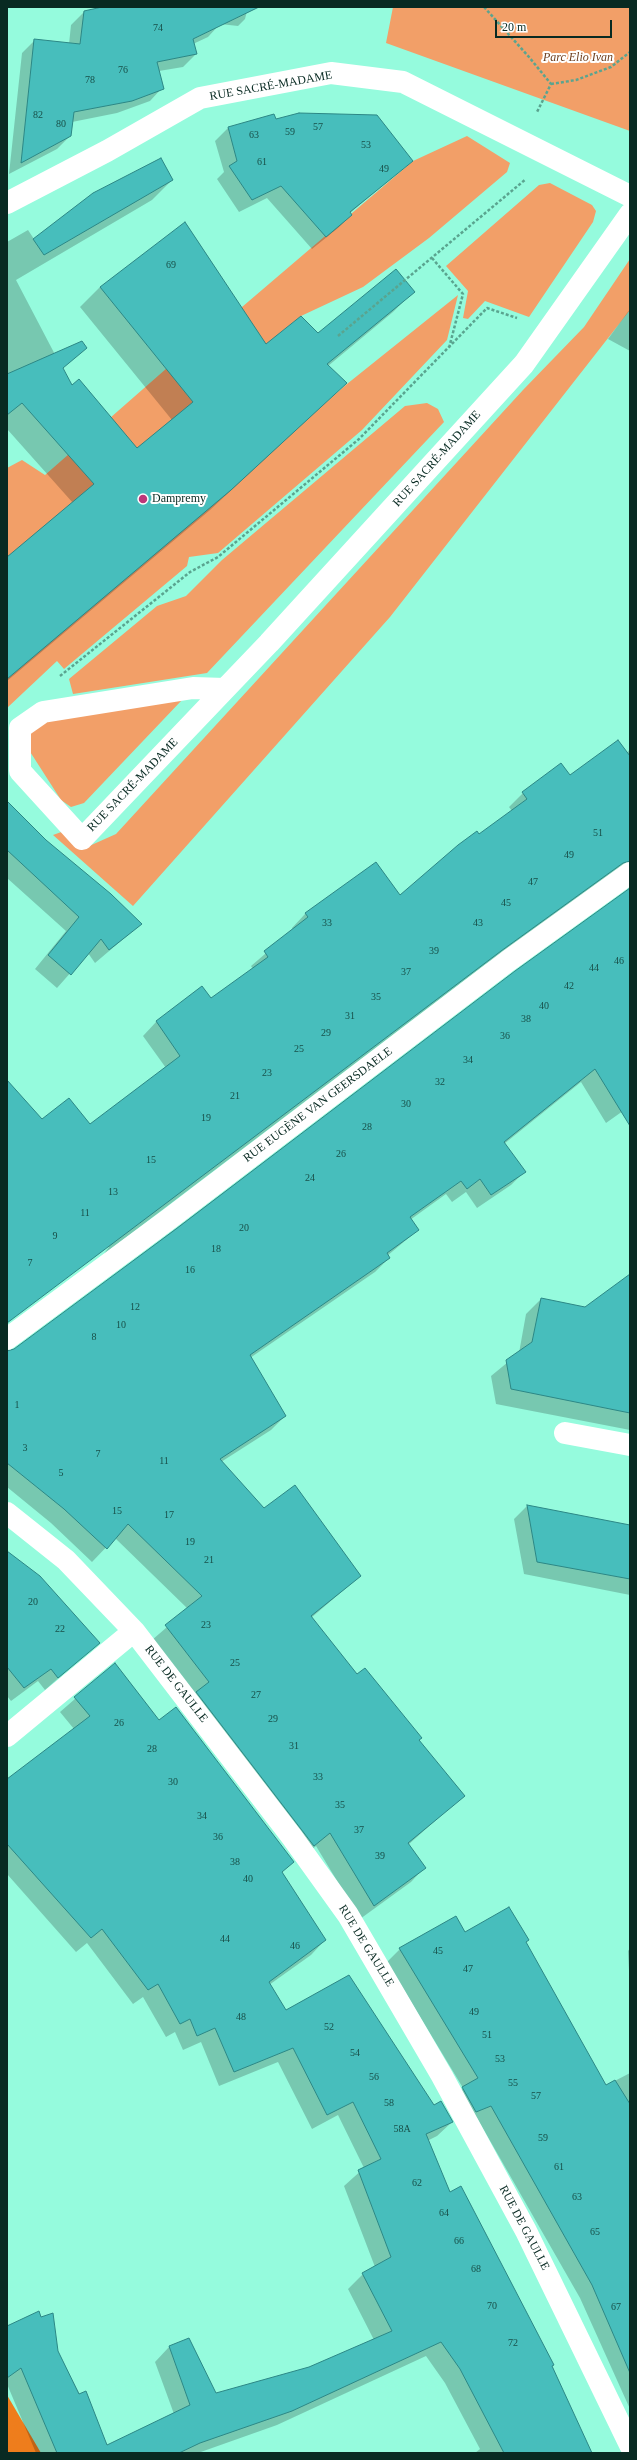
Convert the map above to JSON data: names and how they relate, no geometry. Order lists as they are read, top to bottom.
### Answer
{
  "streets": {
    "street": ["RUE SACRÉ-MADAME", "RUE EUGÈNE VAN GEERSDAELE", "RUE DE GAULLE"]
  },
  "parks": ["Parc Elio Ivan"],
  "places": ["Dampremy"],
  "house_numbers": [
    "74",
    "76",
    "78",
    "82",
    "80",
    "57",
    "59",
    "63",
    "53",
    "61",
    "49",
    "69",
    "51",
    "49",
    "47",
    "45",
    "33",
    "43",
    "39",
    "46",
    "44",
    "37",
    "42",
    "35",
    "40",
    "31",
    "38",
    "29",
    "36",
    "25",
    "34",
    "23",
    "32",
    "21",
    "30",
    "19",
    "28",
    "26",
    "15",
    "24",
    "13",
    "11",
    "20",
    "9",
    "18",
    "7",
    "16",
    "12",
    "10",
    "8",
    "1",
    "3",
    "7",
    "11",
    "5",
    "15",
    "17",
    "19",
    "21",
    "20",
    "23",
    "22",
    "25",
    "27",
    "29",
    "26",
    "31",
    "28",
    "33",
    "30",
    "35",
    "34",
    "37",
    "36",
    "39",
    "38",
    "40",
    "44",
    "46",
    "45",
    "47",
    "49",
    "48",
    "52",
    "51",
    "54",
    "53",
    "56",
    "55",
    "57",
    "58",
    "58A",
    "59",
    "61",
    "62",
    "63",
    "64",
    "65",
    "66",
    "68",
    "70",
    "67",
    "72"
  ],
  "scale_bar": "20 m"
}
